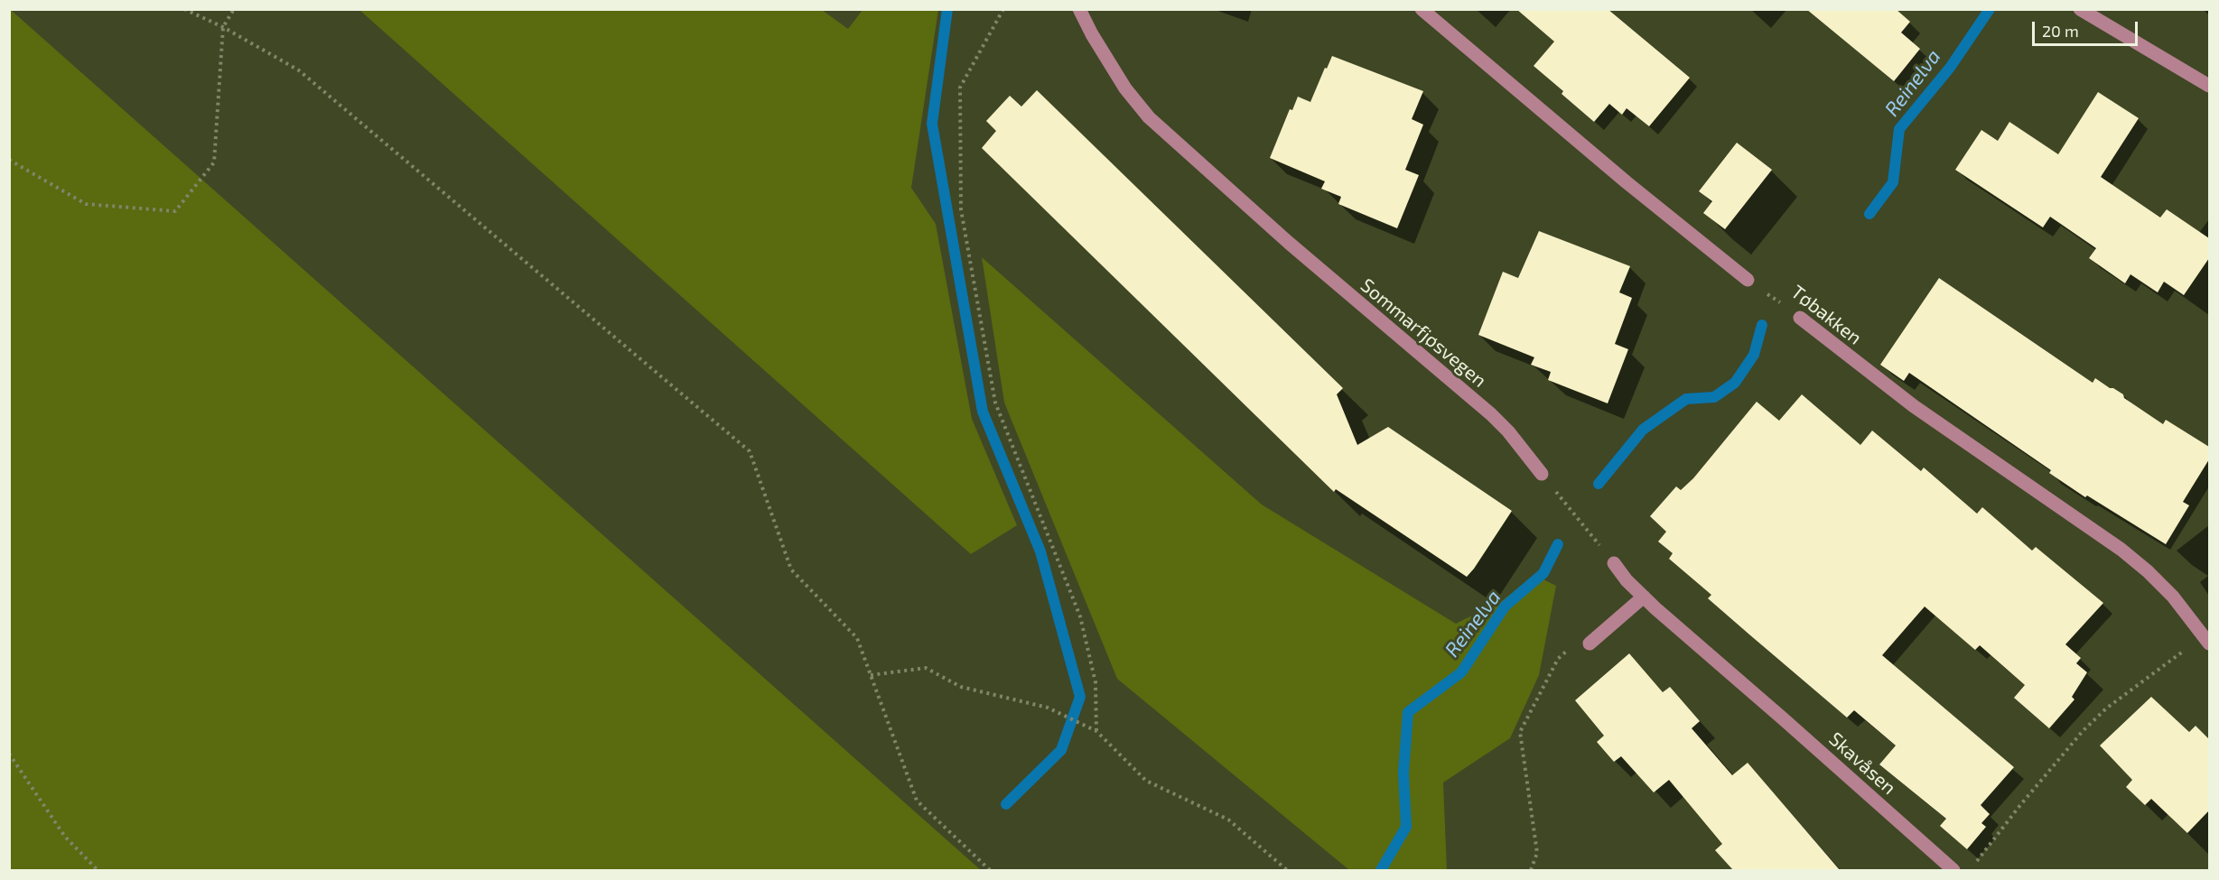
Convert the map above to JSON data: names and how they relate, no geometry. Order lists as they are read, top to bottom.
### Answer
{
  "streets": {
    "street": ["Tøbakken", "Sommarfjøsvegen", "Skavåsen"]
  },
  "water": ["Reinelva"],
  "scale_bar": "20 m"
}
